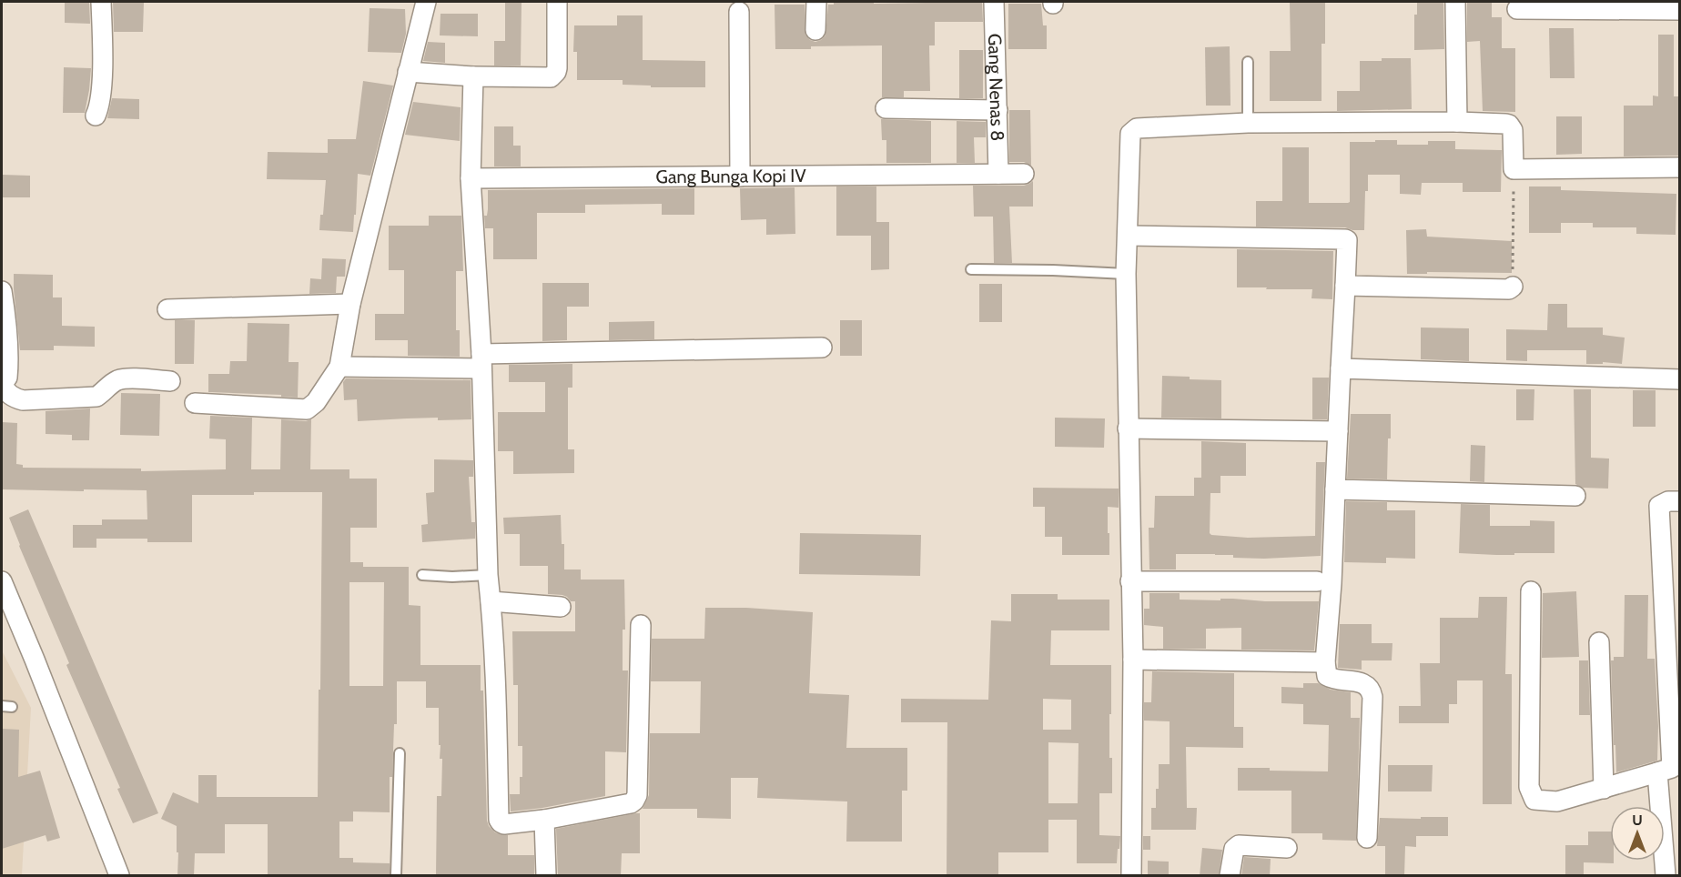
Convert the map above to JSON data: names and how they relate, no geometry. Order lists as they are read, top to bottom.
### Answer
{
  "streets": {
    "street": ["Gang Nenas 8", "Gang Bunga Kopi IV"]
  },
  "crossings": [
    ["Gang Nenas 8", "Gang Bunga Kopi IV"]
  ],
  "north": "top"
}
